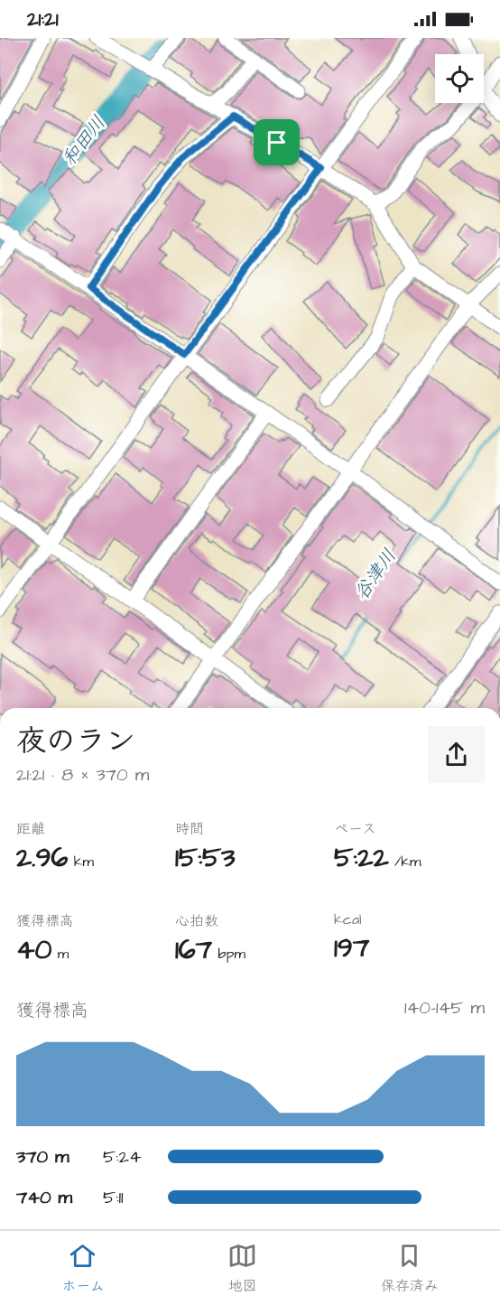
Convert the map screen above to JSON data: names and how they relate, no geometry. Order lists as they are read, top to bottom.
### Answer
{
  "water": ["和田川", "谷津川"],
  "page": {
    "status": "21:21",
    "heading": ["夜のラン", "21:21 · 8 × 370 m"],
    "stats": [
      ["距離", "2.96 km"],
      ["時間", "15:53"],
      ["ペース", "5:22 /km"],
      ["獲得標高", "40 m"],
      ["心拍数", "167 bpm"],
      ["kcal", "197"]
    ],
    "chart": ["獲得標高", "140–145 m"],
    "list": [
      {
        "name": "370 m",
        "note": "5:24"
      },
      {
        "name": "740 m",
        "note": "5:11"
      }
    ],
    "tabs": ["ホーム", "地図", "保存済み"]
  }
}
